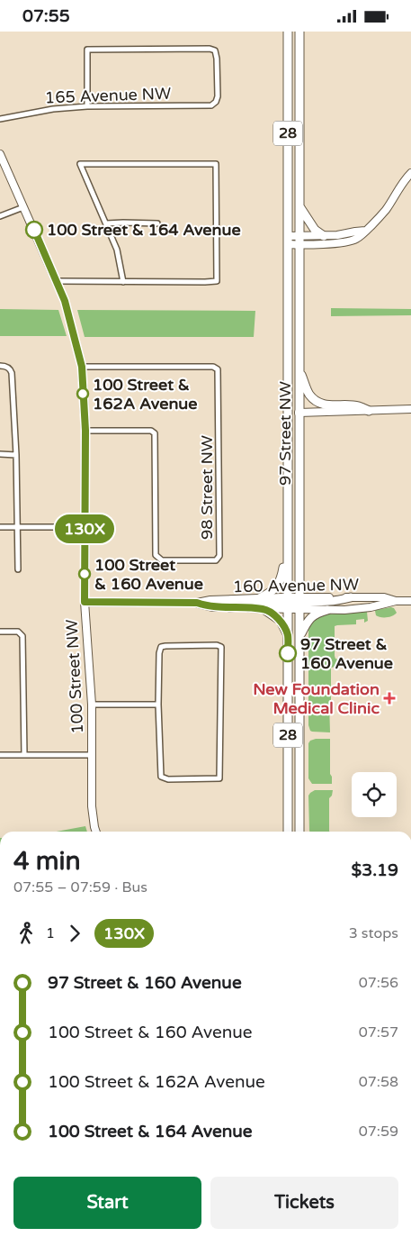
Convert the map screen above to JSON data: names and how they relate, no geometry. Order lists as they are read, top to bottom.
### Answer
{
  "streets": {
    "main road": ["28", "97 Street NW"],
    "street": [
      "165 Avenue NW",
      "98 Street NW",
      "160 Avenue NW",
      "100 Street NW"
    ]
  },
  "crossings": [
    ["97 Street NW", "160 Avenue NW"],
    ["98 Street NW", "100 Street NW"],
    ["160 Avenue NW", "100 Street NW"]
  ],
  "places": {
    "other": [
      "100 Street & 164 Avenue",
      "100 Street & 162A Avenue",
      "100 Street & 160 Avenue",
      "97 Street & 160 Avenue"
    ],
    "health": ["New Foundation Medical Clinic"]
  },
  "lines": ["bus line 130X"],
  "page": {
    "status": "07:55",
    "on_map": "130X",
    "heading": ["4 min", "07:55 – 07:59 · Bus", "$3.19"],
    "legs": ["1", "130X", "3 stops"],
    "list": [
      {
        "name": "97 Street & 160 Avenue",
        "value": "07:56"
      },
      {
        "name": "100 Street & 160 Avenue",
        "value": "07:57"
      },
      {
        "name": "100 Street & 162A Avenue",
        "value": "07:58"
      },
      {
        "name": "100 Street & 164 Avenue",
        "value": "07:59"
      }
    ],
    "buttons": ["Start", "Tickets"]
  }
}
